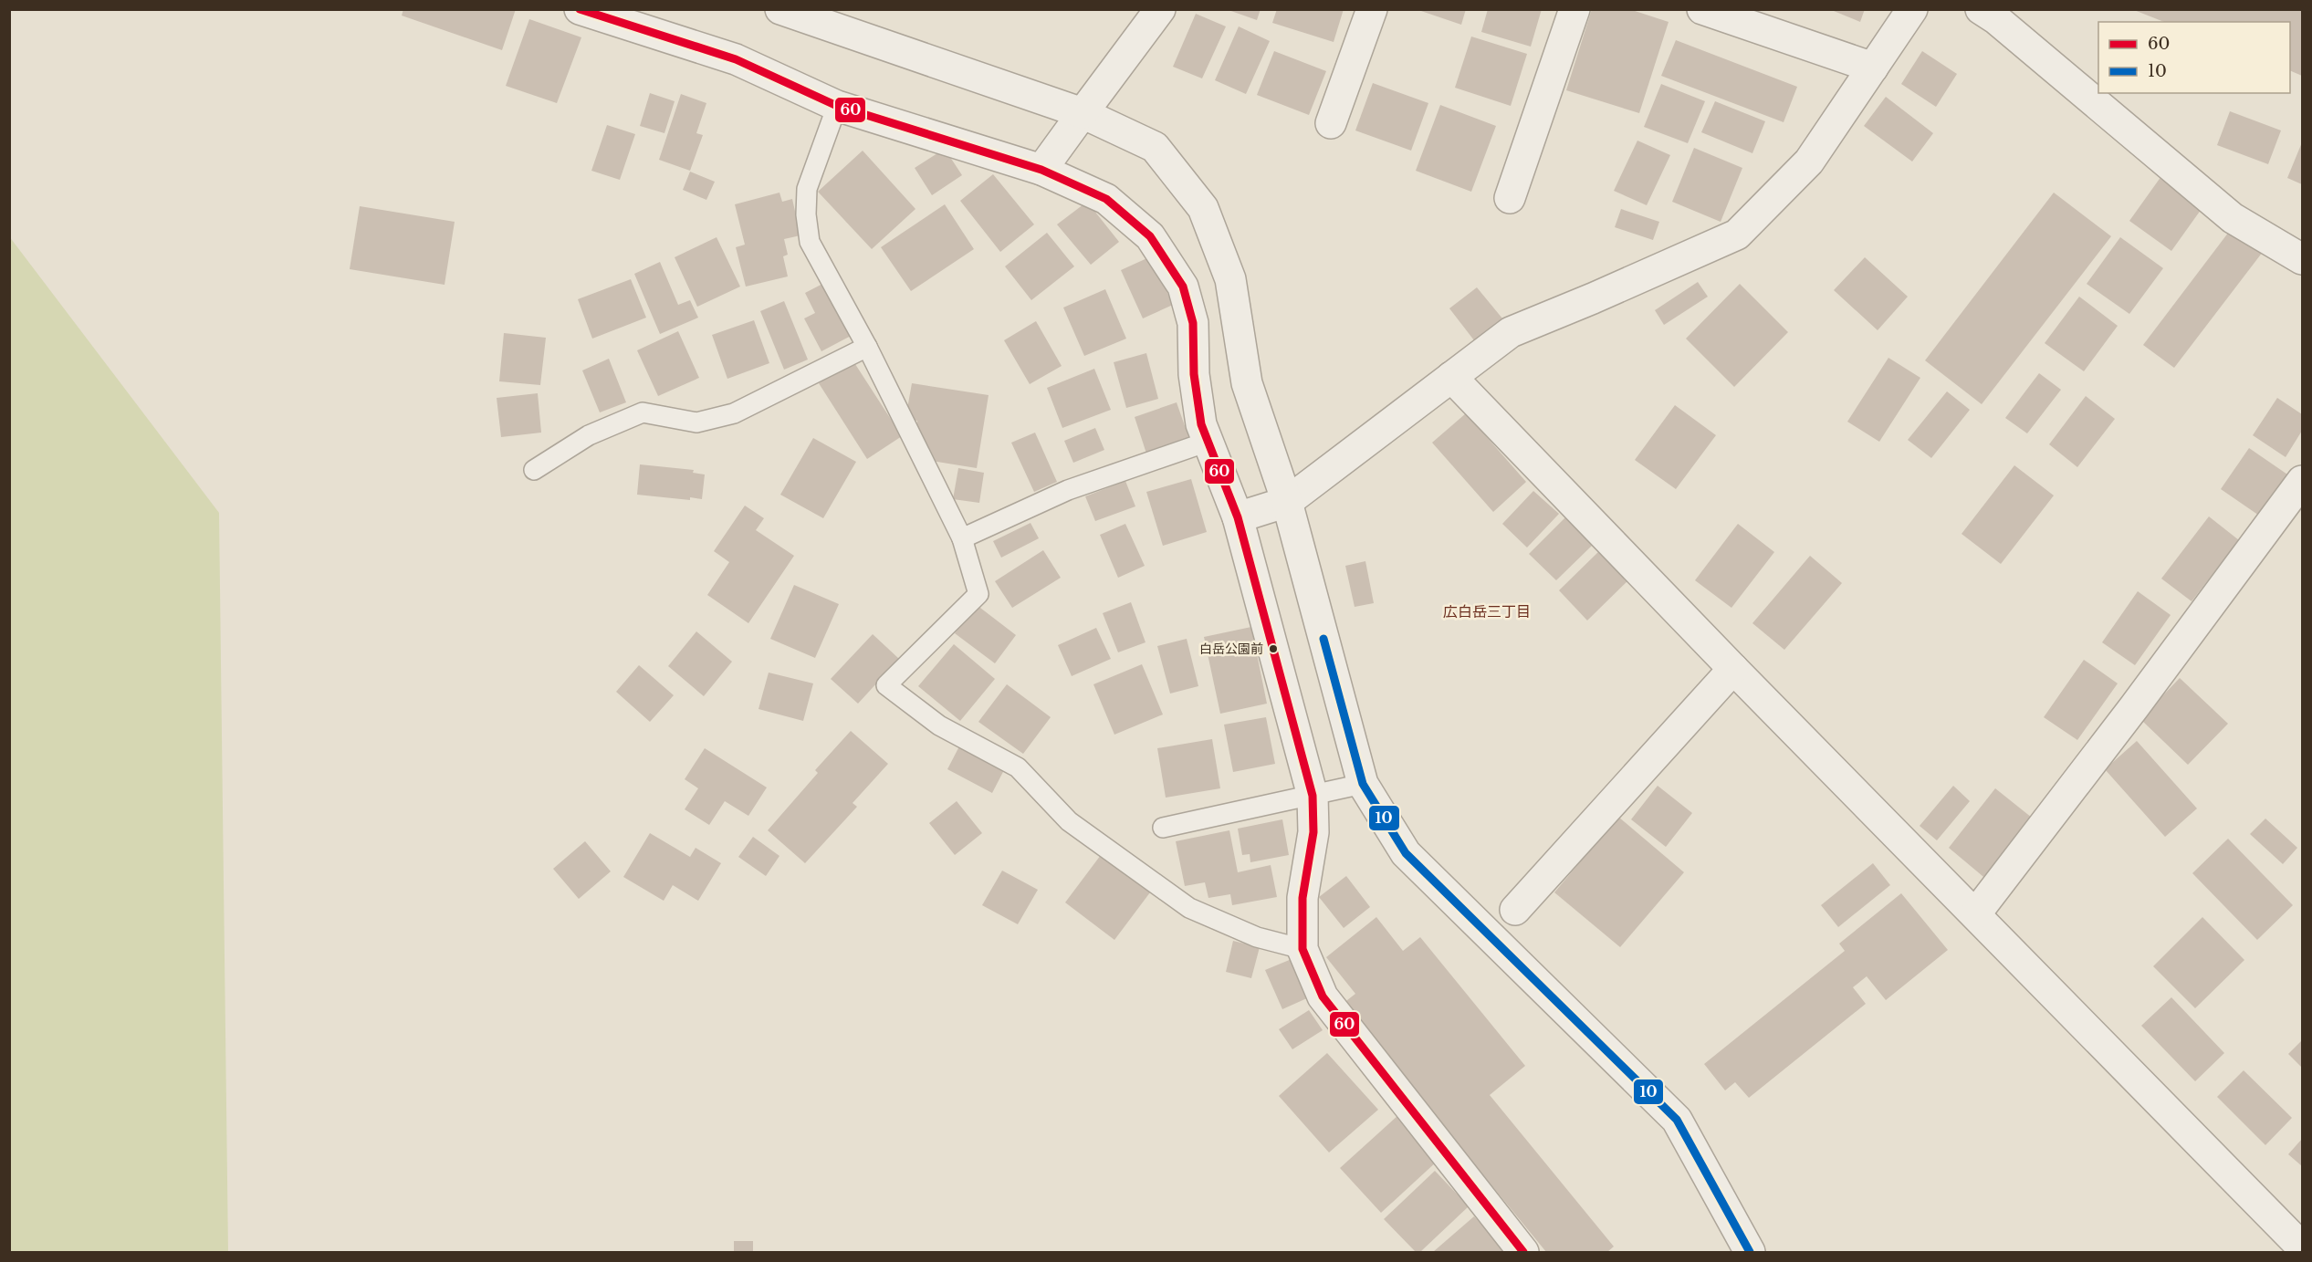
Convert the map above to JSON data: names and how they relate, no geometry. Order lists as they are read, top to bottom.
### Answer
{
  "districts": ["広白岳三丁目"],
  "places": ["白岳公園前"],
  "lines": ["transit line 60", "transit line 10"],
  "legend": ["60", "10"]
}
